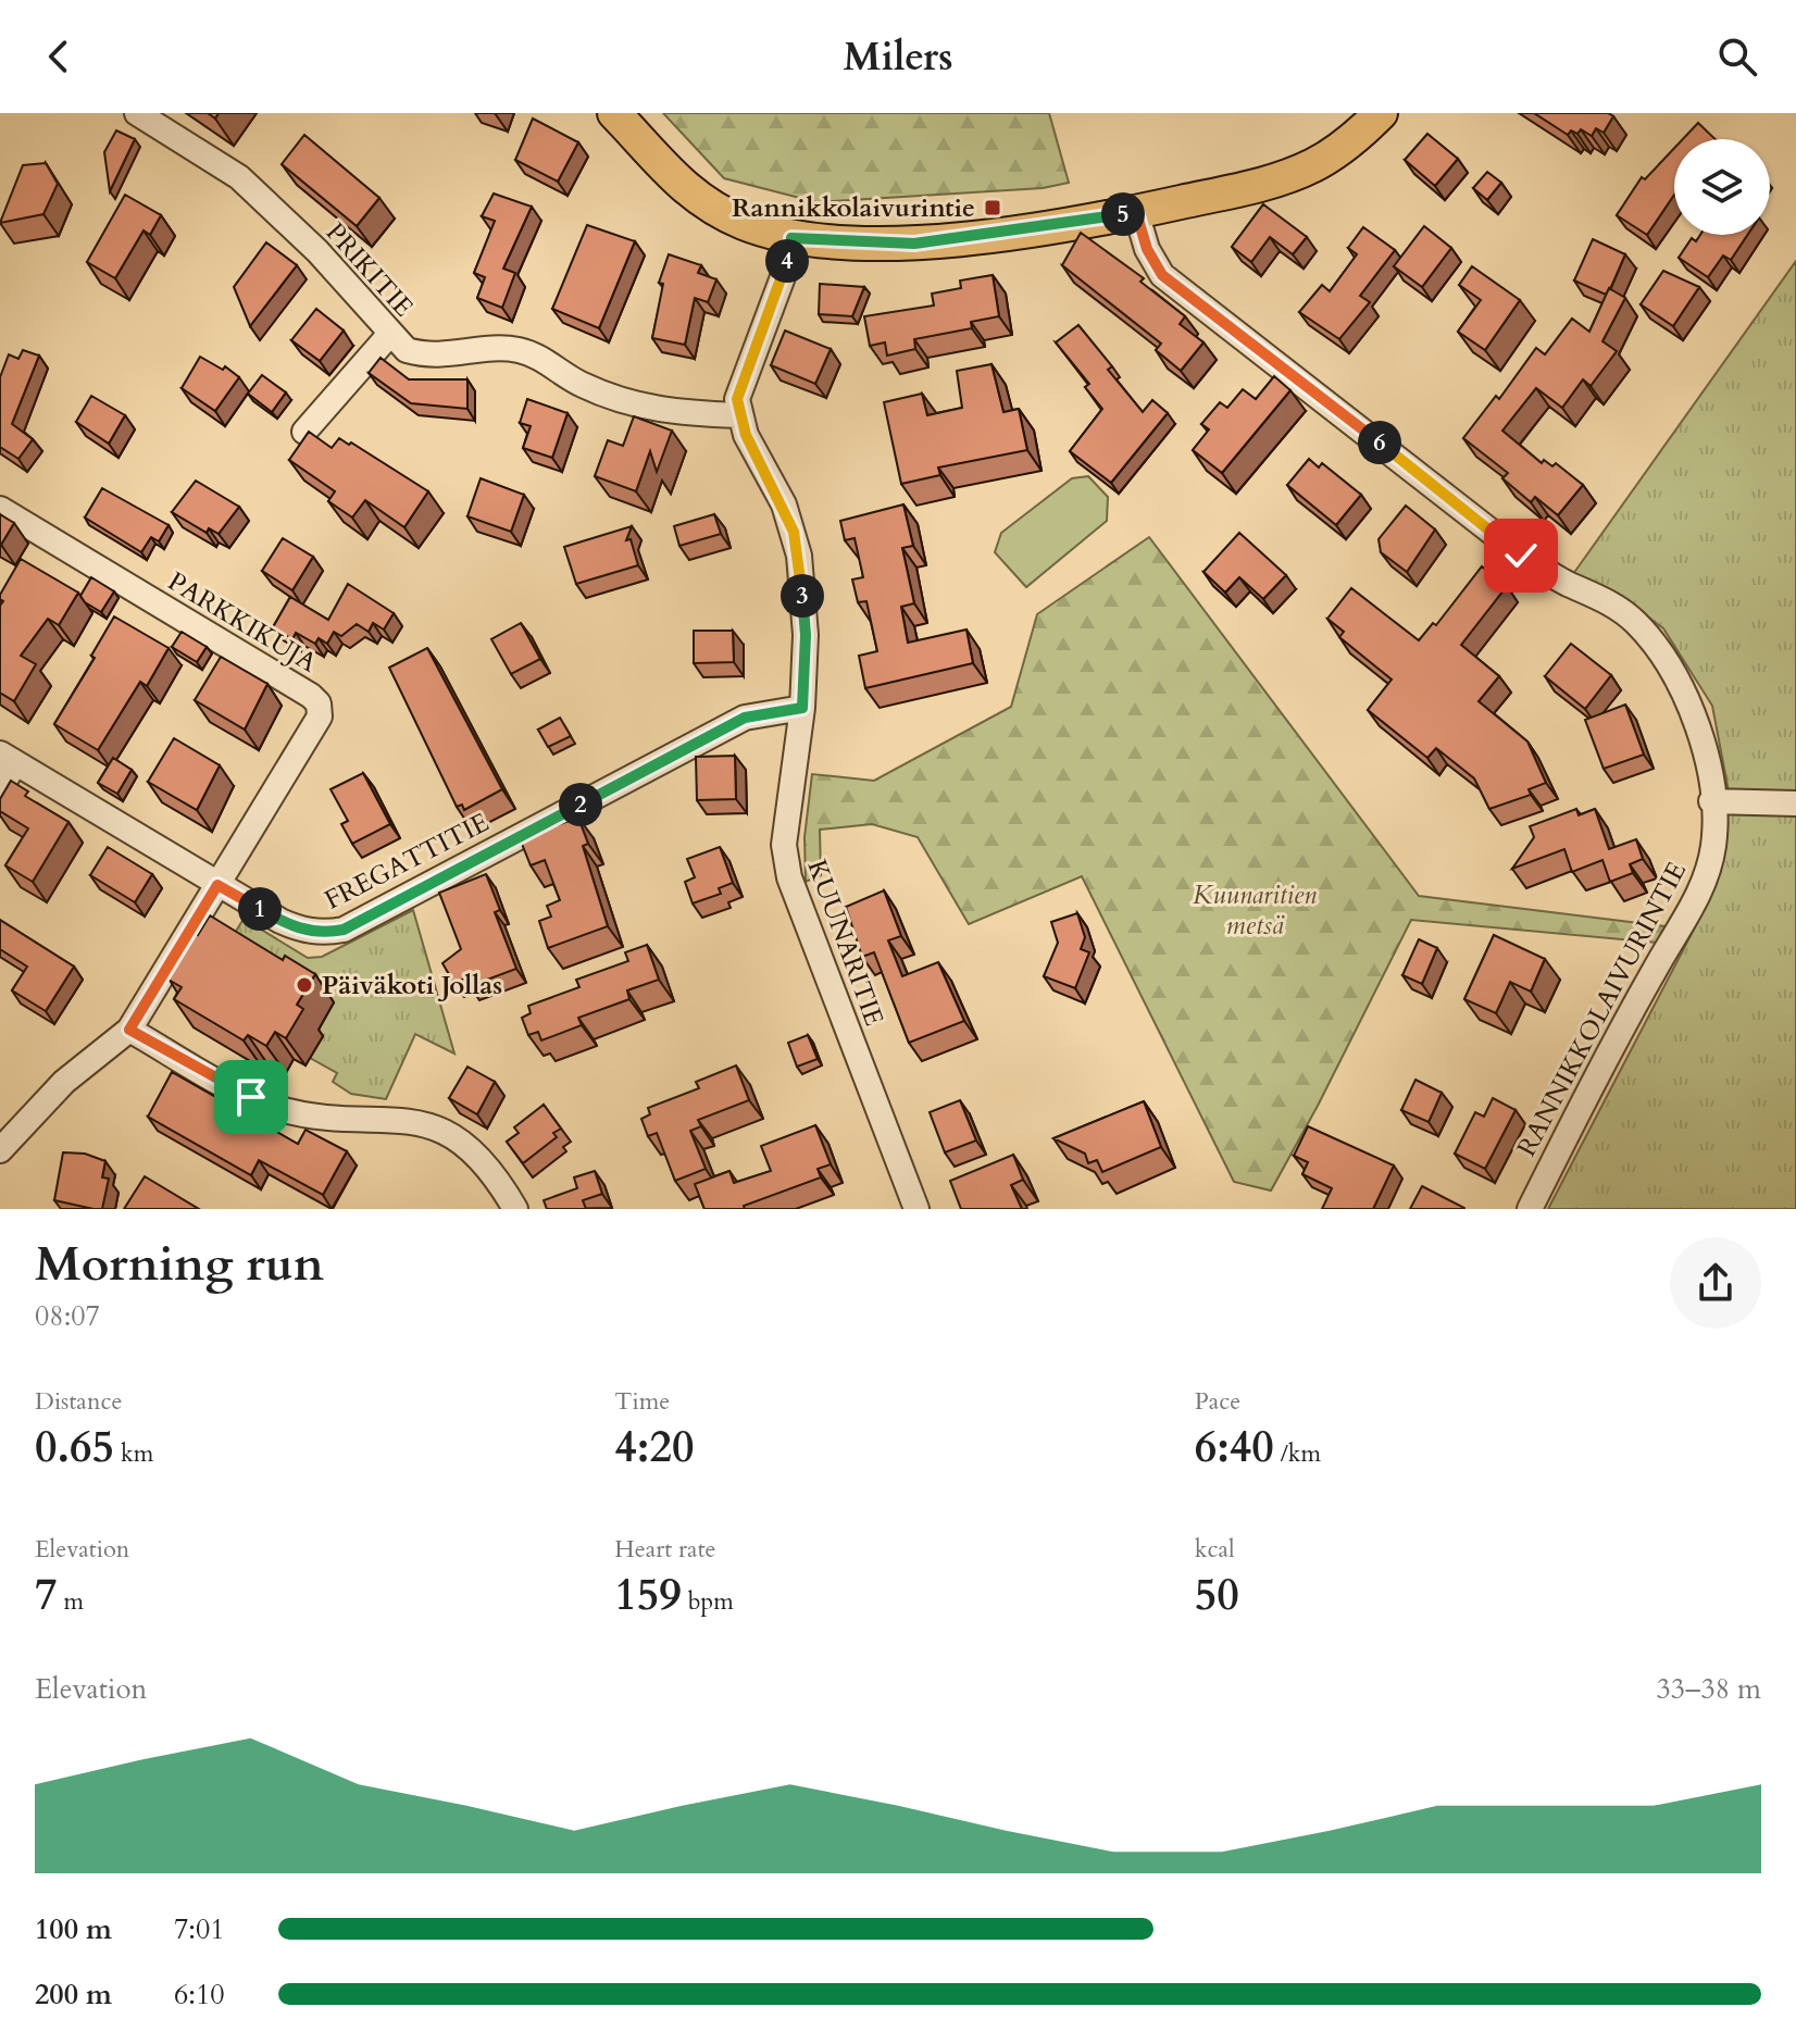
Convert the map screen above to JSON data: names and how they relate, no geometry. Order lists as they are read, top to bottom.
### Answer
{
  "streets": {
    "street": [
      "PRIKITIE",
      "PARKKIKUJA",
      "FREGATTITIE",
      "KUUNARITIE",
      "RANNIKKOLAIVURINTIE"
    ]
  },
  "crossings": [
    ["PRIKITIE", "KUUNARITIE"],
    ["PARKKIKUJA", "FREGATTITIE"],
    ["FREGATTITIE", "KUUNARITIE"]
  ],
  "parks": ["Kuunaritien metsä"],
  "places": {
    "transit": ["Rannikkolaivurintie"],
    "other": ["Päiväkoti Jollas"]
  },
  "page": {
    "header": "Milers",
    "pins": [
      "5",
      "4",
      "6",
      "3",
      "2",
      "1"
    ],
    "heading": ["Morning run", "08:07"],
    "stats": [
      ["Distance", "0.65 km"],
      ["Time", "4:20"],
      ["Pace", "6:40 /km"],
      ["Elevation", "7 m"],
      ["Heart rate", "159 bpm"],
      ["kcal", "50"]
    ],
    "chart": ["Elevation", "33–38 m"],
    "list": [
      {
        "name": "100 m",
        "note": "7:01"
      },
      {
        "name": "200 m",
        "note": "6:10"
      }
    ]
  }
}
